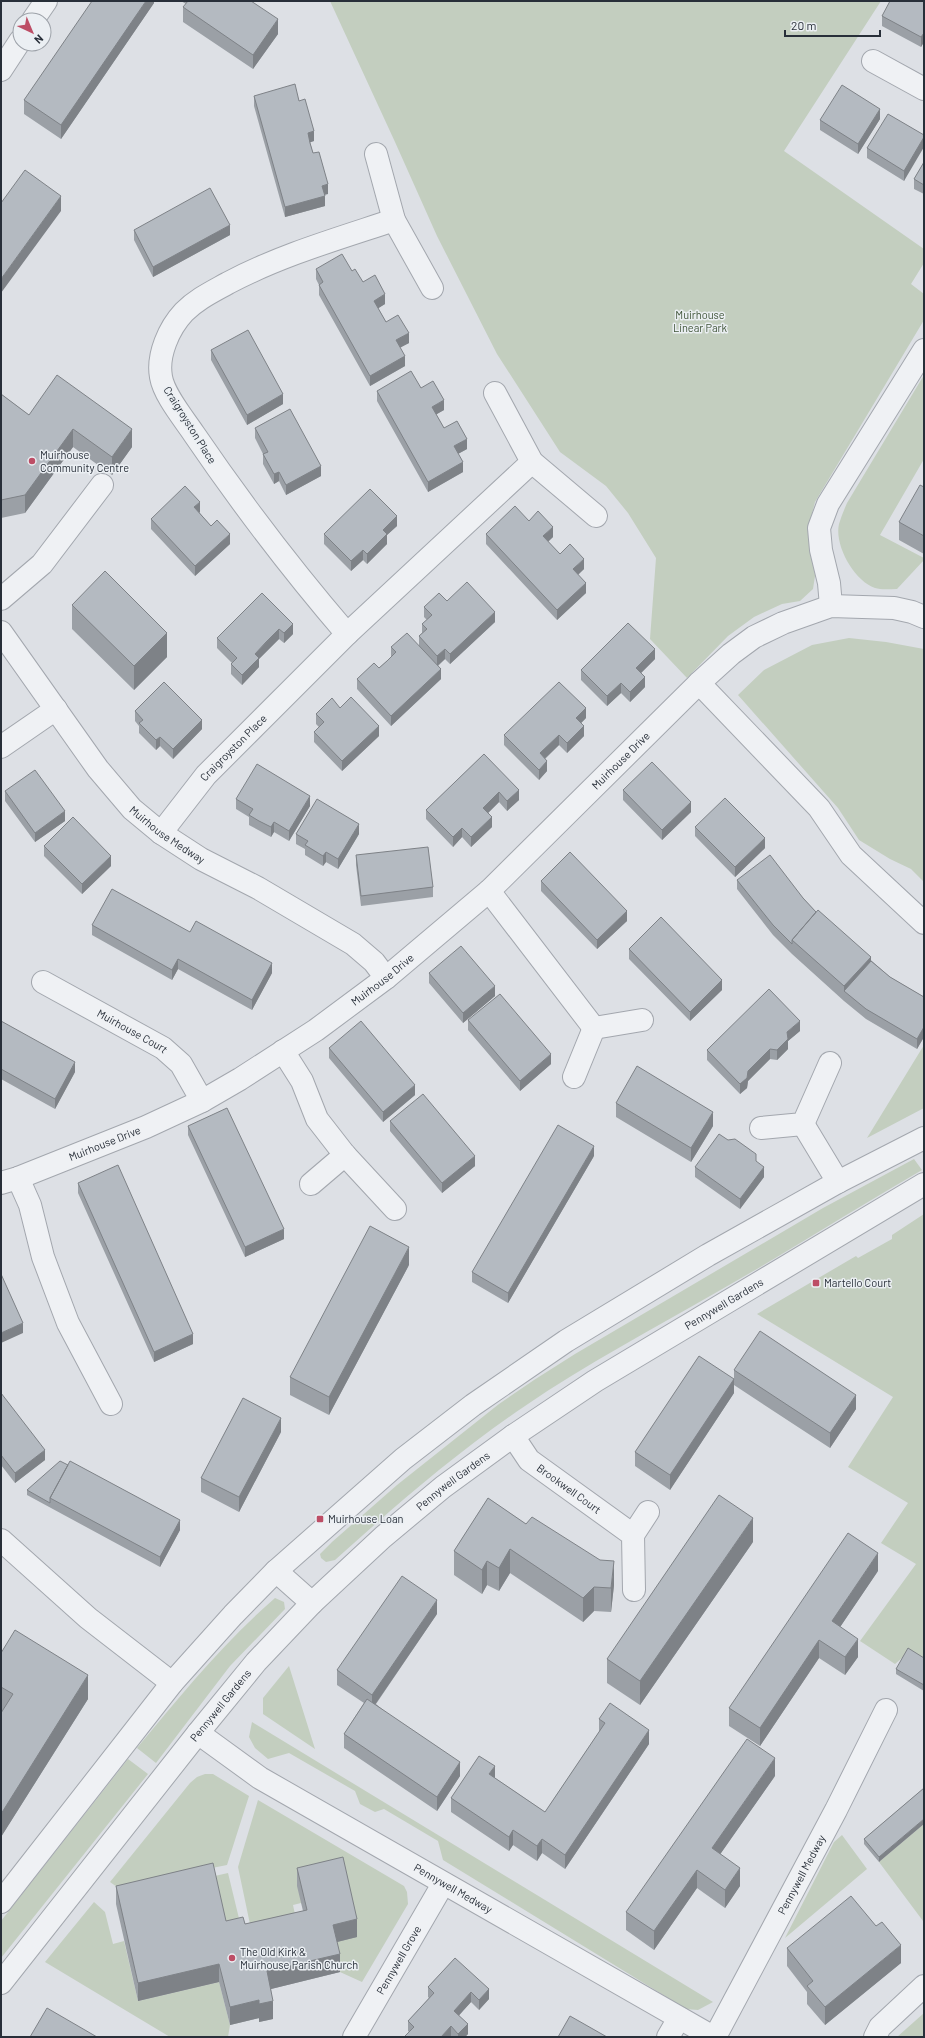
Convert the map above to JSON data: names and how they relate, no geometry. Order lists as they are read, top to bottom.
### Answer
{
  "streets": {
    "street": [
      "Craigroyston Place",
      "Muirhouse Drive",
      "Muirhouse Medway",
      "Muirhouse Court",
      "Pennywell Gardens",
      "Brookwell Court",
      "Pennywell Medway",
      "Pennywell Grove"
    ]
  },
  "crossings": [
    ["Craigroyston Place", "Muirhouse Medway"],
    ["Muirhouse Drive", "Muirhouse Medway"],
    ["Muirhouse Drive", "Muirhouse Court"],
    ["Pennywell Gardens", "Brookwell Court"],
    ["Pennywell Gardens", "Pennywell Medway"],
    ["Pennywell Medway", "Pennywell Grove"]
  ],
  "parks": ["Muirhouse Linear Park"],
  "places": {
    "other": ["Muirhouse Community Centre", "The Old Kirk & Muirhouse Parish Church"],
    "transit": ["Martello Court", "Muirhouse Loan"]
  },
  "scale_bar": "20 m",
  "north": "bottom right"
}
